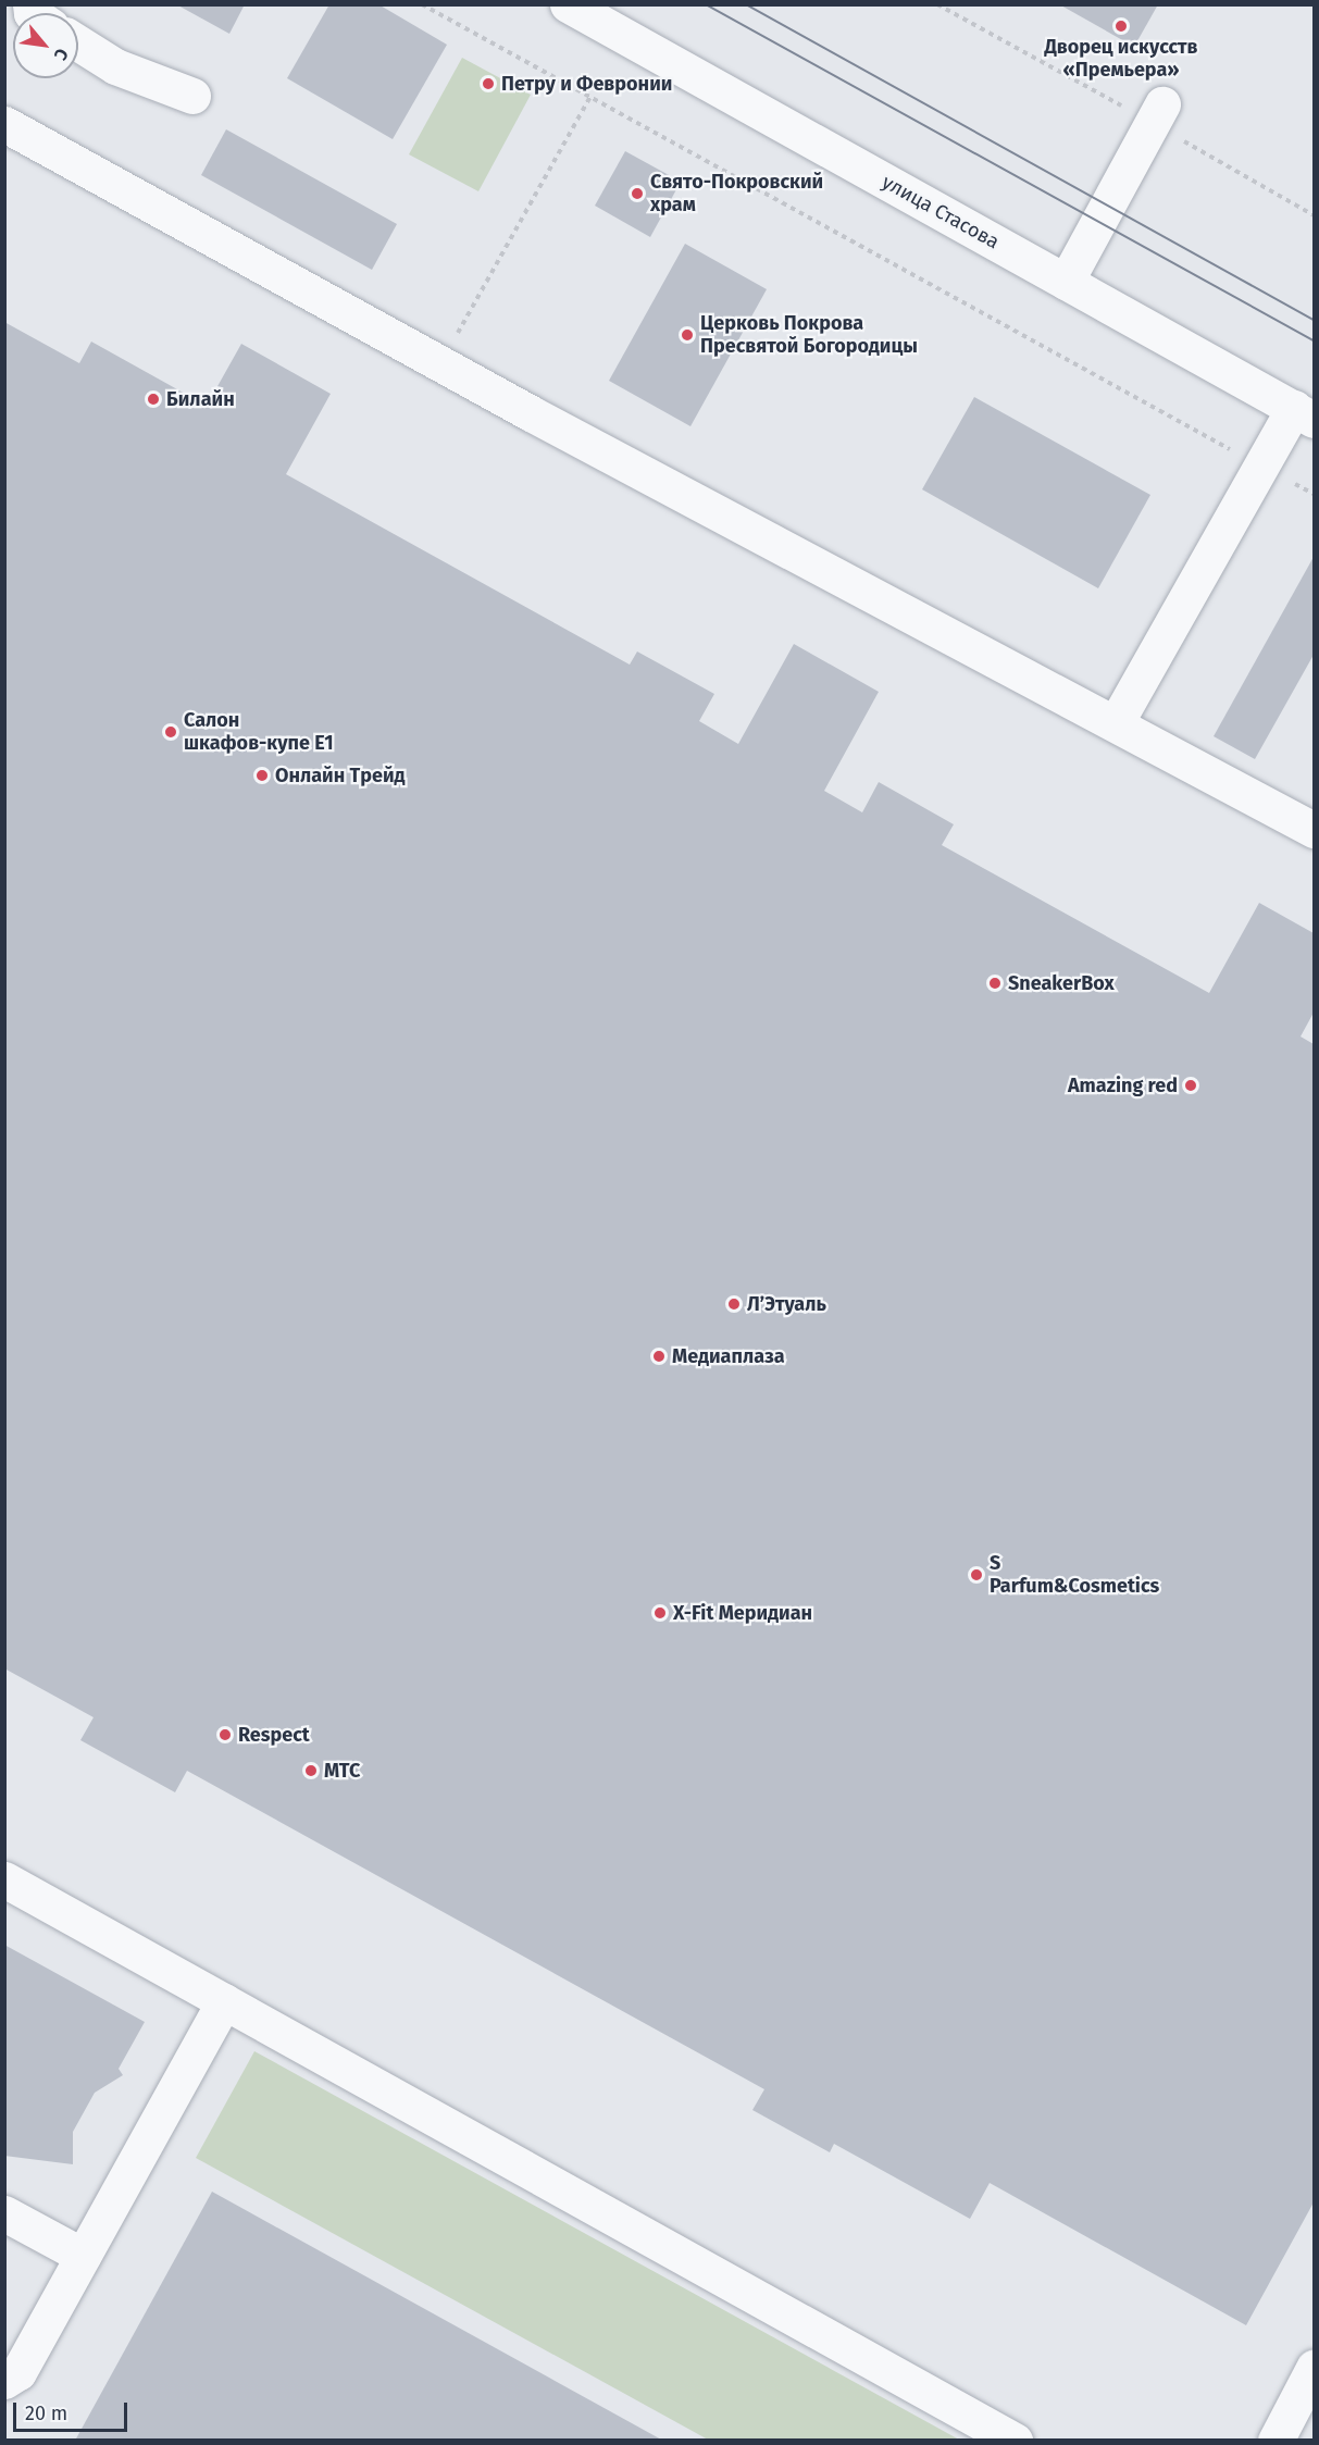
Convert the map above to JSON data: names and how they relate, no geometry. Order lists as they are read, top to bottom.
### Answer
{
  "streets": {
    "street": ["улица Стасова"]
  },
  "places": [
    "Дворец искусств «Премьера»",
    "Петру и Февронии",
    "Свято-Покровский храм",
    "Церковь Покрова Пресвятой Богородицы",
    "Билайн",
    "Салон шкафов-купе Е1",
    "Онлайн Трейд",
    "SneakerBox",
    "Amazing red",
    "Л’Этуаль",
    "Медиаплаза",
    "S Parfum&Cosmetics",
    "X-Fit Меридиан",
    "Respect",
    "МТС"
  ],
  "scale_bar": "20 m",
  "north": "bottom right"
}
